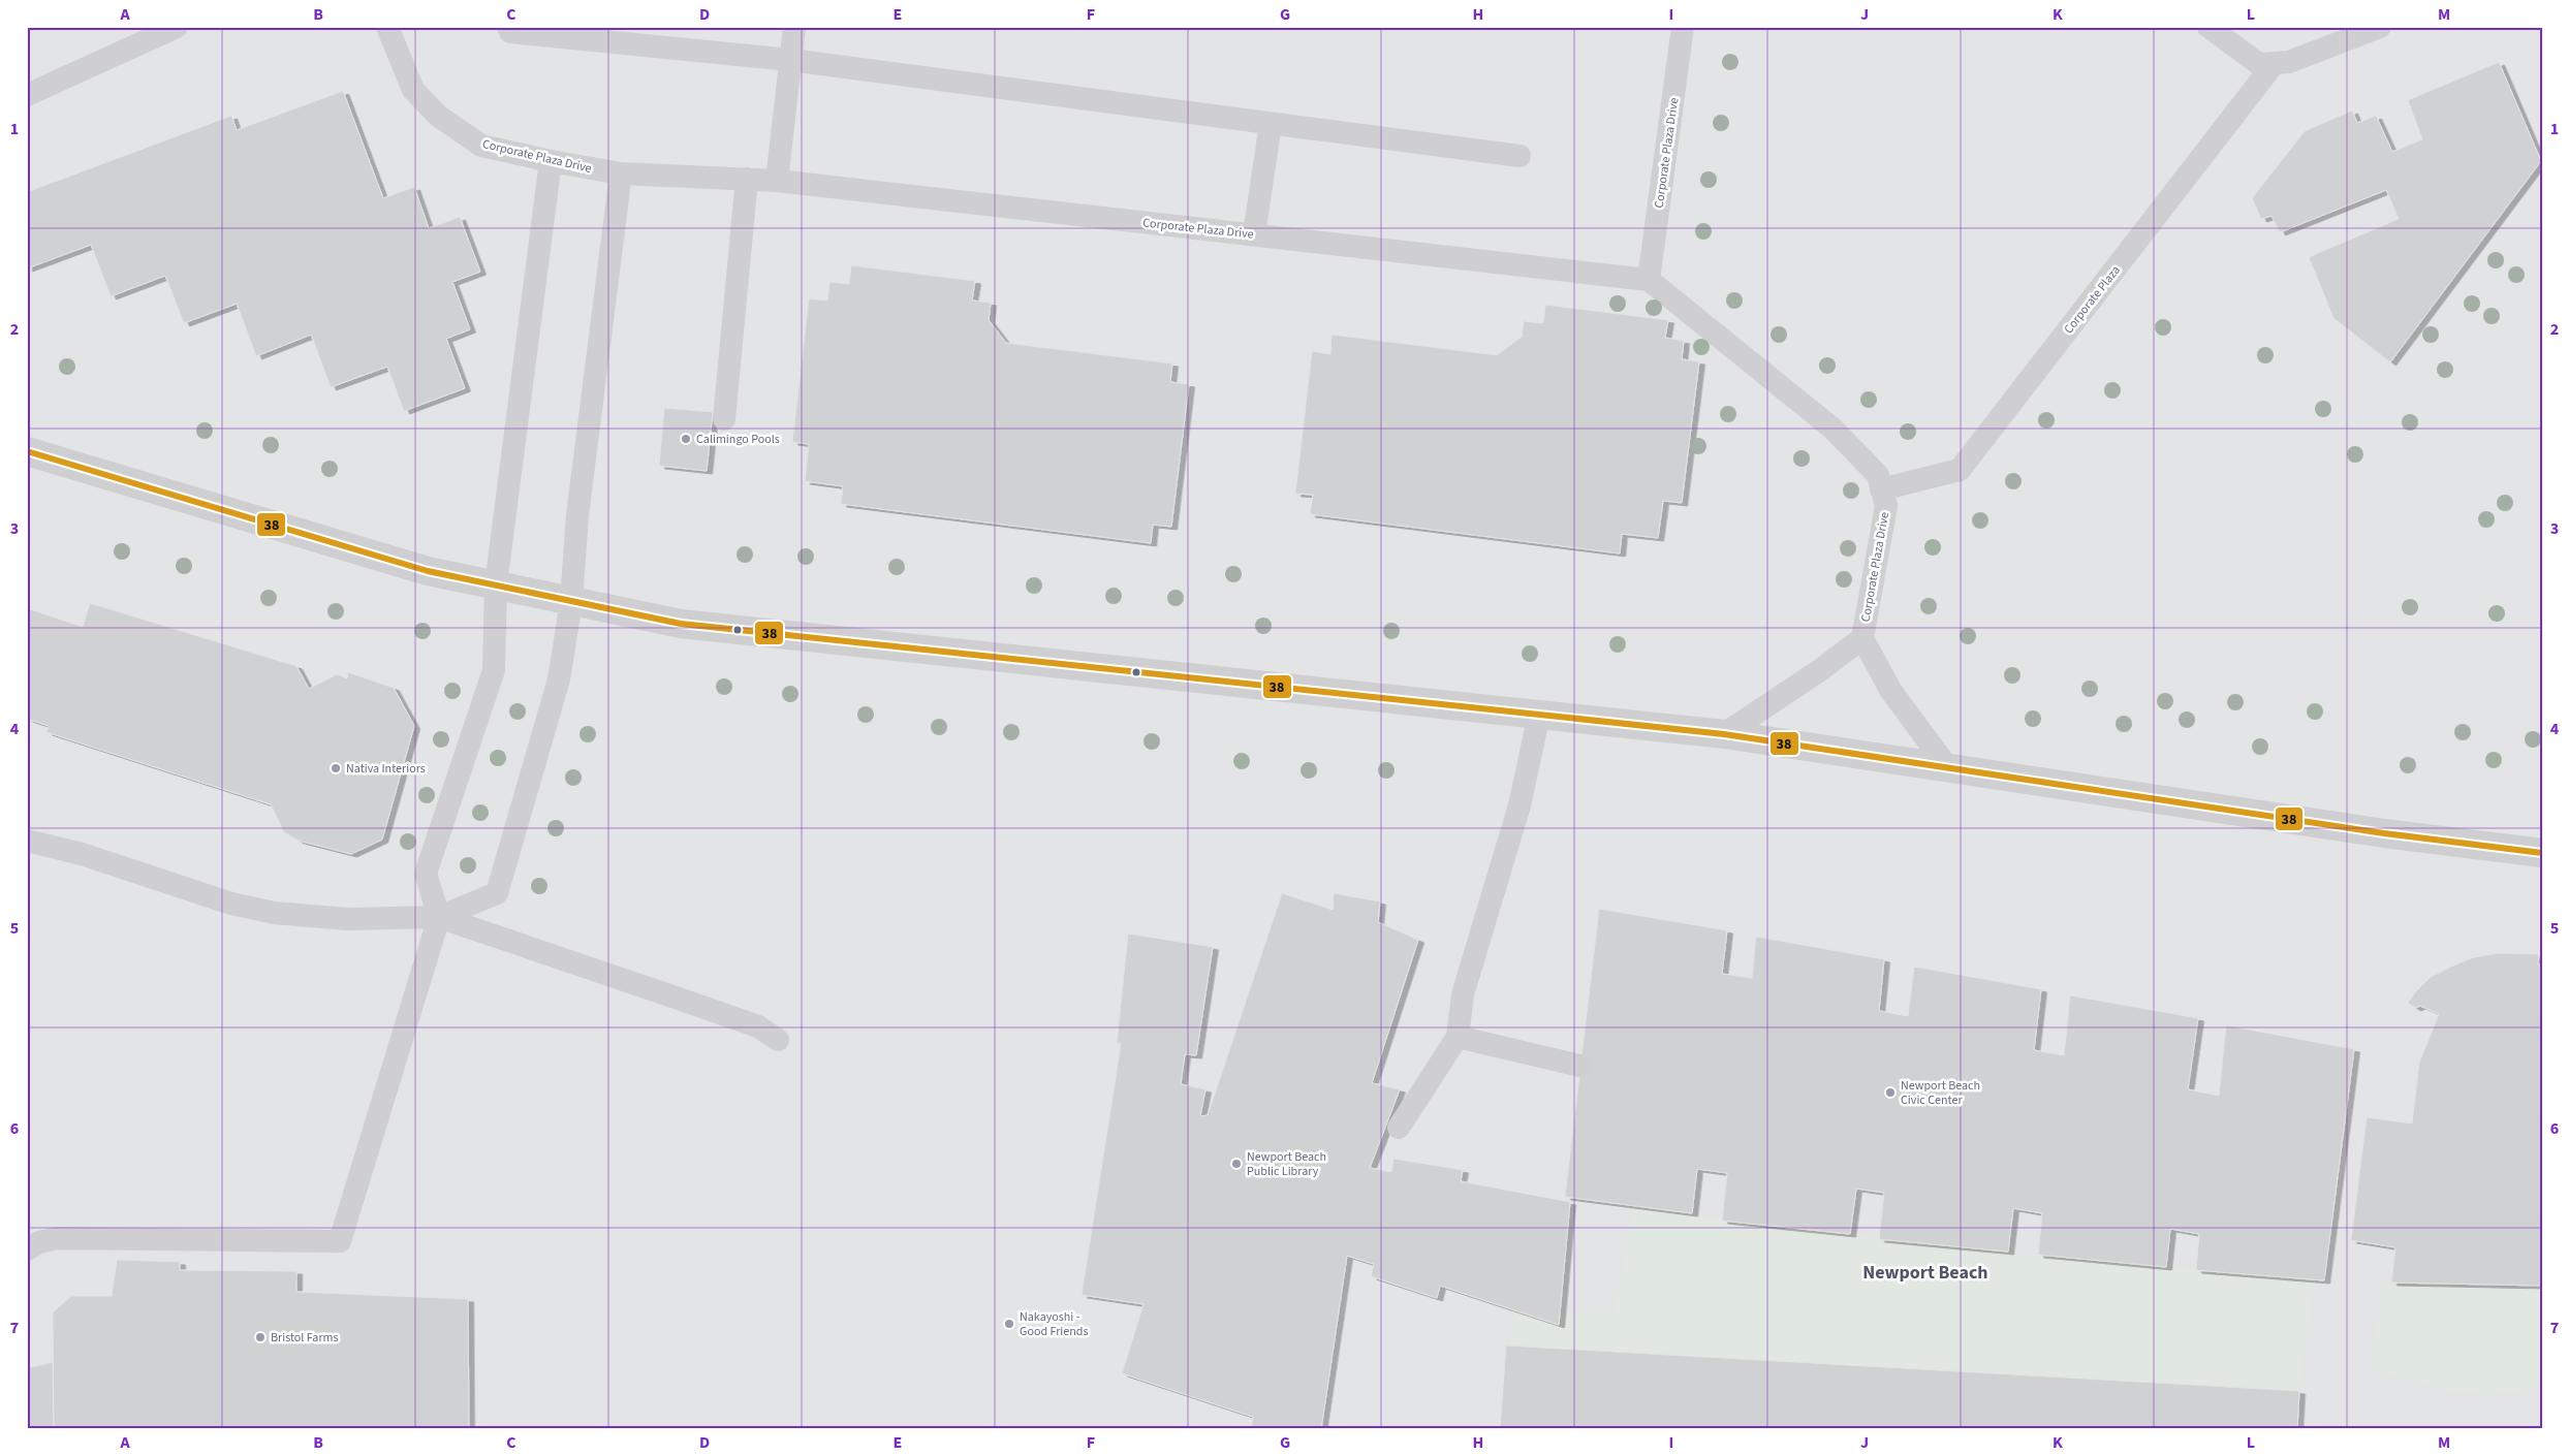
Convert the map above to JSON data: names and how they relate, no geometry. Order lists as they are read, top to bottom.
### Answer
{
  "streets": {
    "lane": ["Corporate Plaza Drive", "Corporate Plaza"]
  },
  "crossings": [
    ["Corporate Plaza Drive", "Corporate Plaza"]
  ],
  "districts": ["Newport Beach"],
  "places": [
    "Calimingo Pools",
    "Nativa Interiors",
    "Newport Beach Civic Center",
    "Newport Beach Public Library",
    "Nakayoshi - Good Friends",
    "Bristol Farms"
  ],
  "lines": ["transit line 38"],
  "grid": {
    "columns": [
      "A",
      "B",
      "C",
      "D",
      "E",
      "F",
      "G",
      "H",
      "I",
      "J",
      "K",
      "L",
      "M"
    ],
    "rows": [
      "1",
      "2",
      "3",
      "4",
      "5",
      "6",
      "7"
    ]
  }
}
